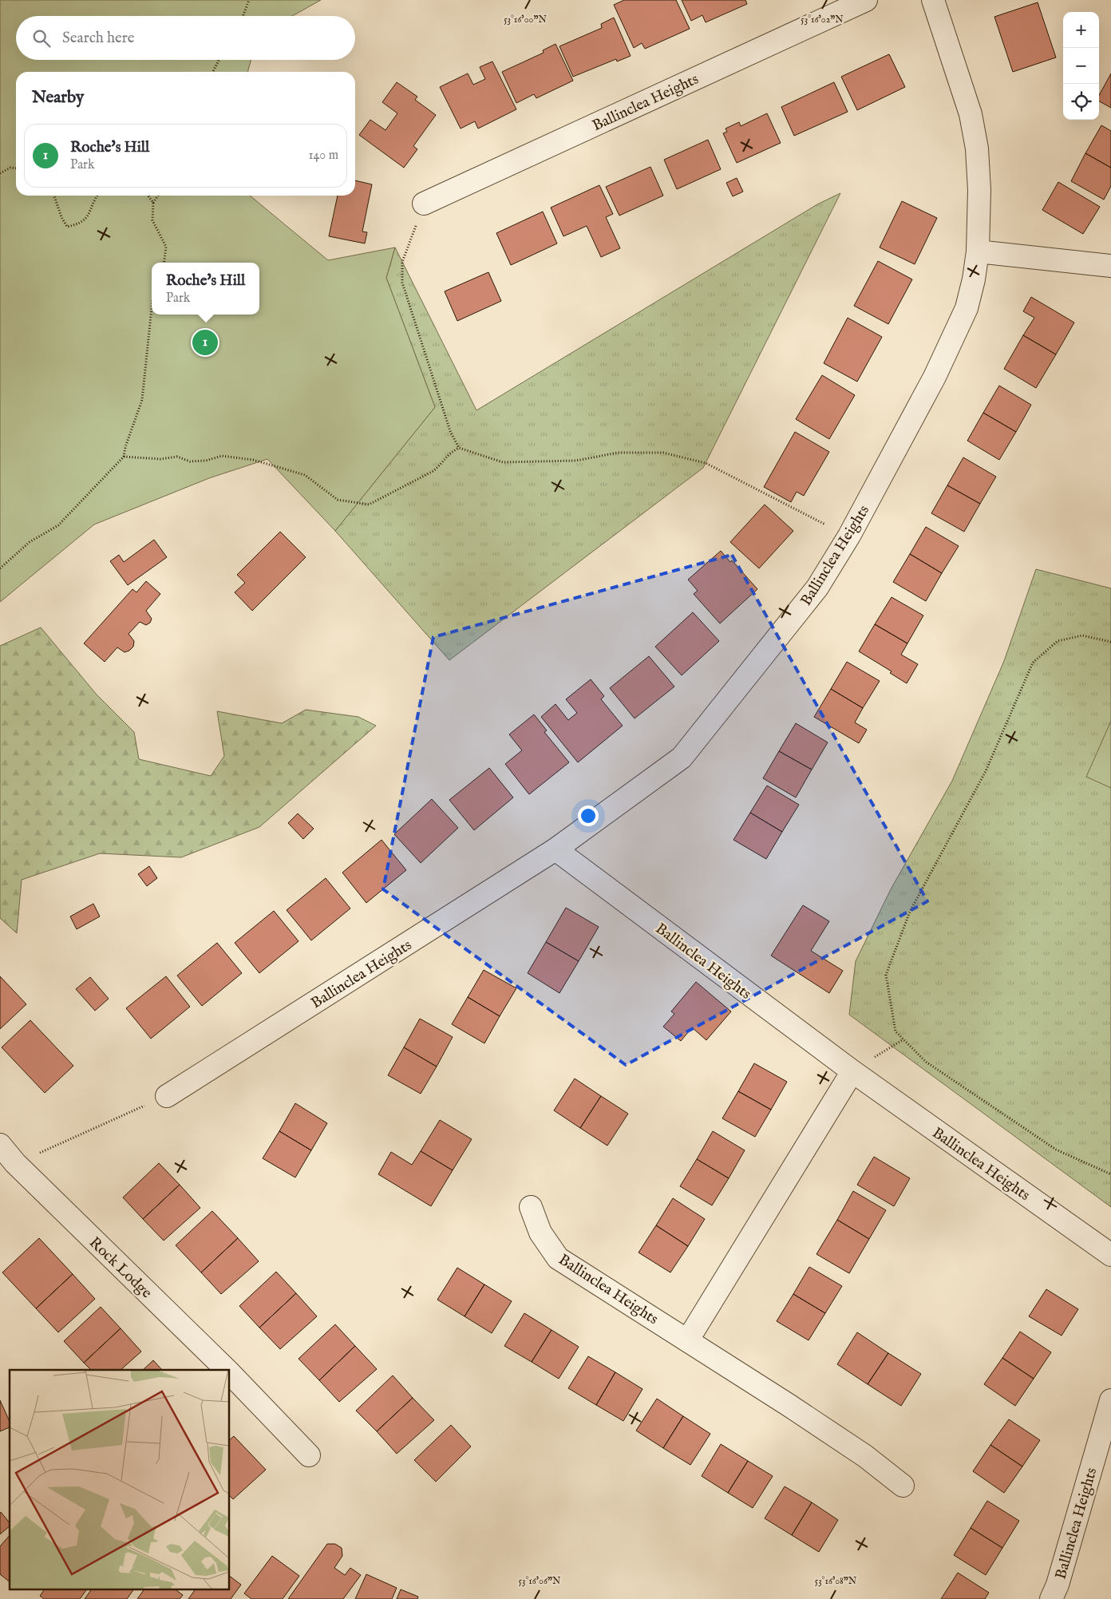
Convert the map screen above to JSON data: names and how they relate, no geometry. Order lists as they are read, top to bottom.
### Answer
{
  "streets": {
    "street": ["Ballinclea Heights", "Rock Lodge"]
  },
  "page": {
    "map_buttons": ["+", "−"],
    "search": "Search here",
    "heading": "Nearby",
    "list": [
      {
        "mark": "1",
        "name": "Roche's Hill",
        "note": "Park",
        "value": "140 m"
      }
    ],
    "popup": ["Roche's Hill", "Park"],
    "pins": "1"
  },
  "coordinates": [
    "53°16'00\"N",
    "53°16'02\"N",
    "53°16'06\"N",
    "53°16'08\"N"
  ]
}
